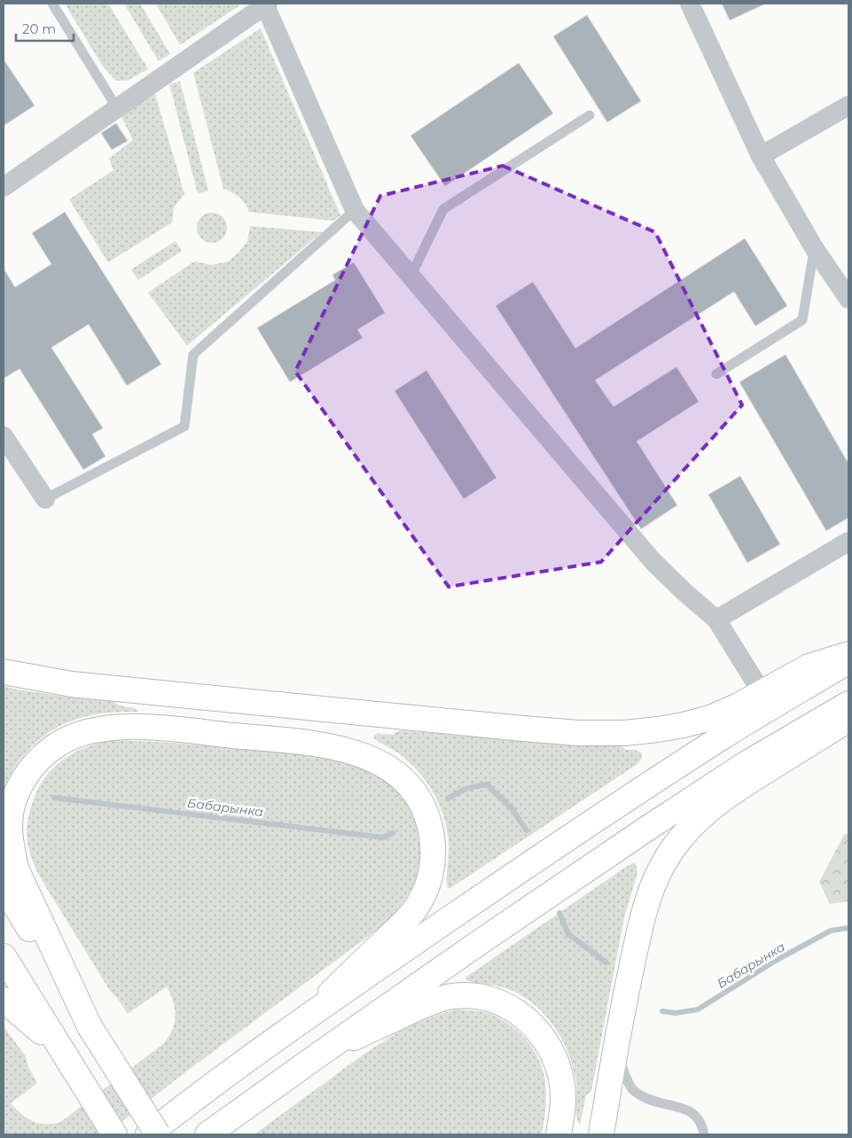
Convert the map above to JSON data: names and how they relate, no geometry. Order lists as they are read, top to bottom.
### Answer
{
  "water": ["Бабарынка"],
  "scale_bar": "20 m"
}
